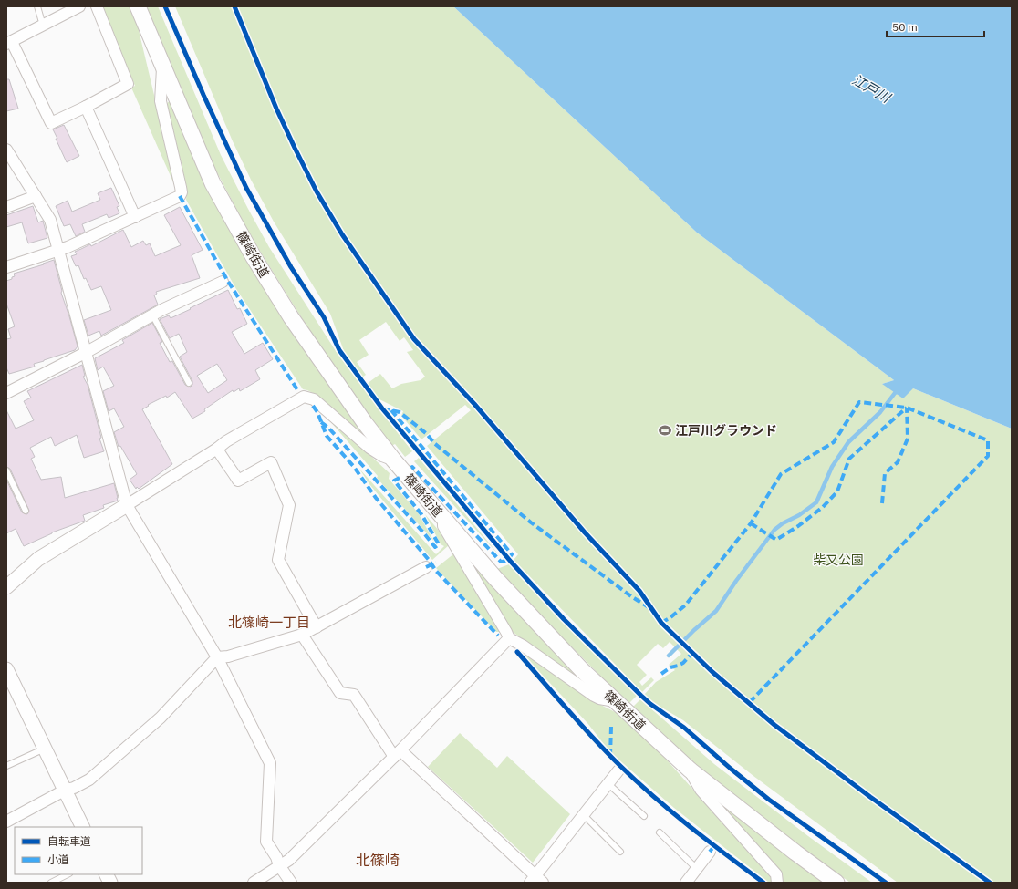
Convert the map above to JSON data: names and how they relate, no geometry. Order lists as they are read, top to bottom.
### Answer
{
  "streets": {
    "main road": ["篠崎街道"]
  },
  "districts": ["北篠崎一丁目", "北篠崎"],
  "water": ["江戸川"],
  "parks": ["柴又公園"],
  "places": {
    "sports": ["江戸川グラウンド"]
  },
  "legend": ["自転車道", "小道"],
  "scale_bar": "50 m"
}
